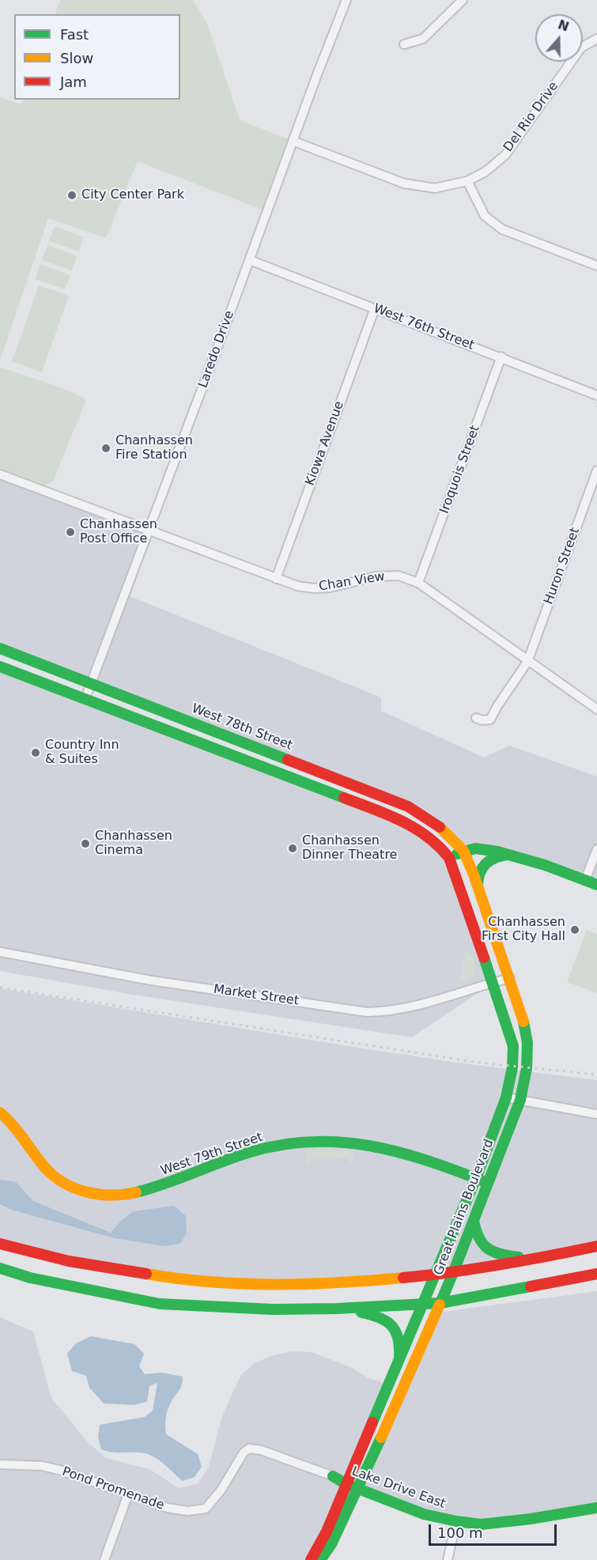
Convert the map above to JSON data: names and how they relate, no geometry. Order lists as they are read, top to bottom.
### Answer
{
  "streets": {
    "street": [
      "Del Rio Drive",
      "West 76th Street",
      "Laredo Drive",
      "Kiowa Avenue",
      "Iroquois Street",
      "Huron Street",
      "Chan View",
      "West 78th Street",
      "Market Street",
      "West 79th Street",
      "Great Plains Boulevard",
      "Lake Drive East",
      "Pond Promenade"
    ]
  },
  "crossings": [
    ["Del Rio Drive", "Laredo Drive"],
    ["West 76th Street", "Laredo Drive"],
    ["West 76th Street", "Kiowa Avenue"],
    ["West 76th Street", "Iroquois Street"],
    ["Laredo Drive", "Chan View"],
    ["Laredo Drive", "West 78th Street"],
    ["Kiowa Avenue", "Chan View"],
    ["Iroquois Street", "Chan View"],
    ["Huron Street", "Chan View"],
    ["West 78th Street", "Great Plains Boulevard"],
    ["Market Street", "Great Plains Boulevard"],
    ["West 79th Street", "Great Plains Boulevard"],
    ["Great Plains Boulevard", "Lake Drive East"],
    ["Lake Drive East", "Pond Promenade"]
  ],
  "places": [
    "City Center Park",
    "Chanhassen Fire Station",
    "Chanhassen Post Office",
    "Country Inn & Suites",
    "Chanhassen Cinema",
    "Chanhassen Dinner Theatre",
    "Chanhassen First City Hall"
  ],
  "legend": ["Fast", "Slow", "Jam"],
  "scale_bar": "100 m",
  "north": "top"
}
